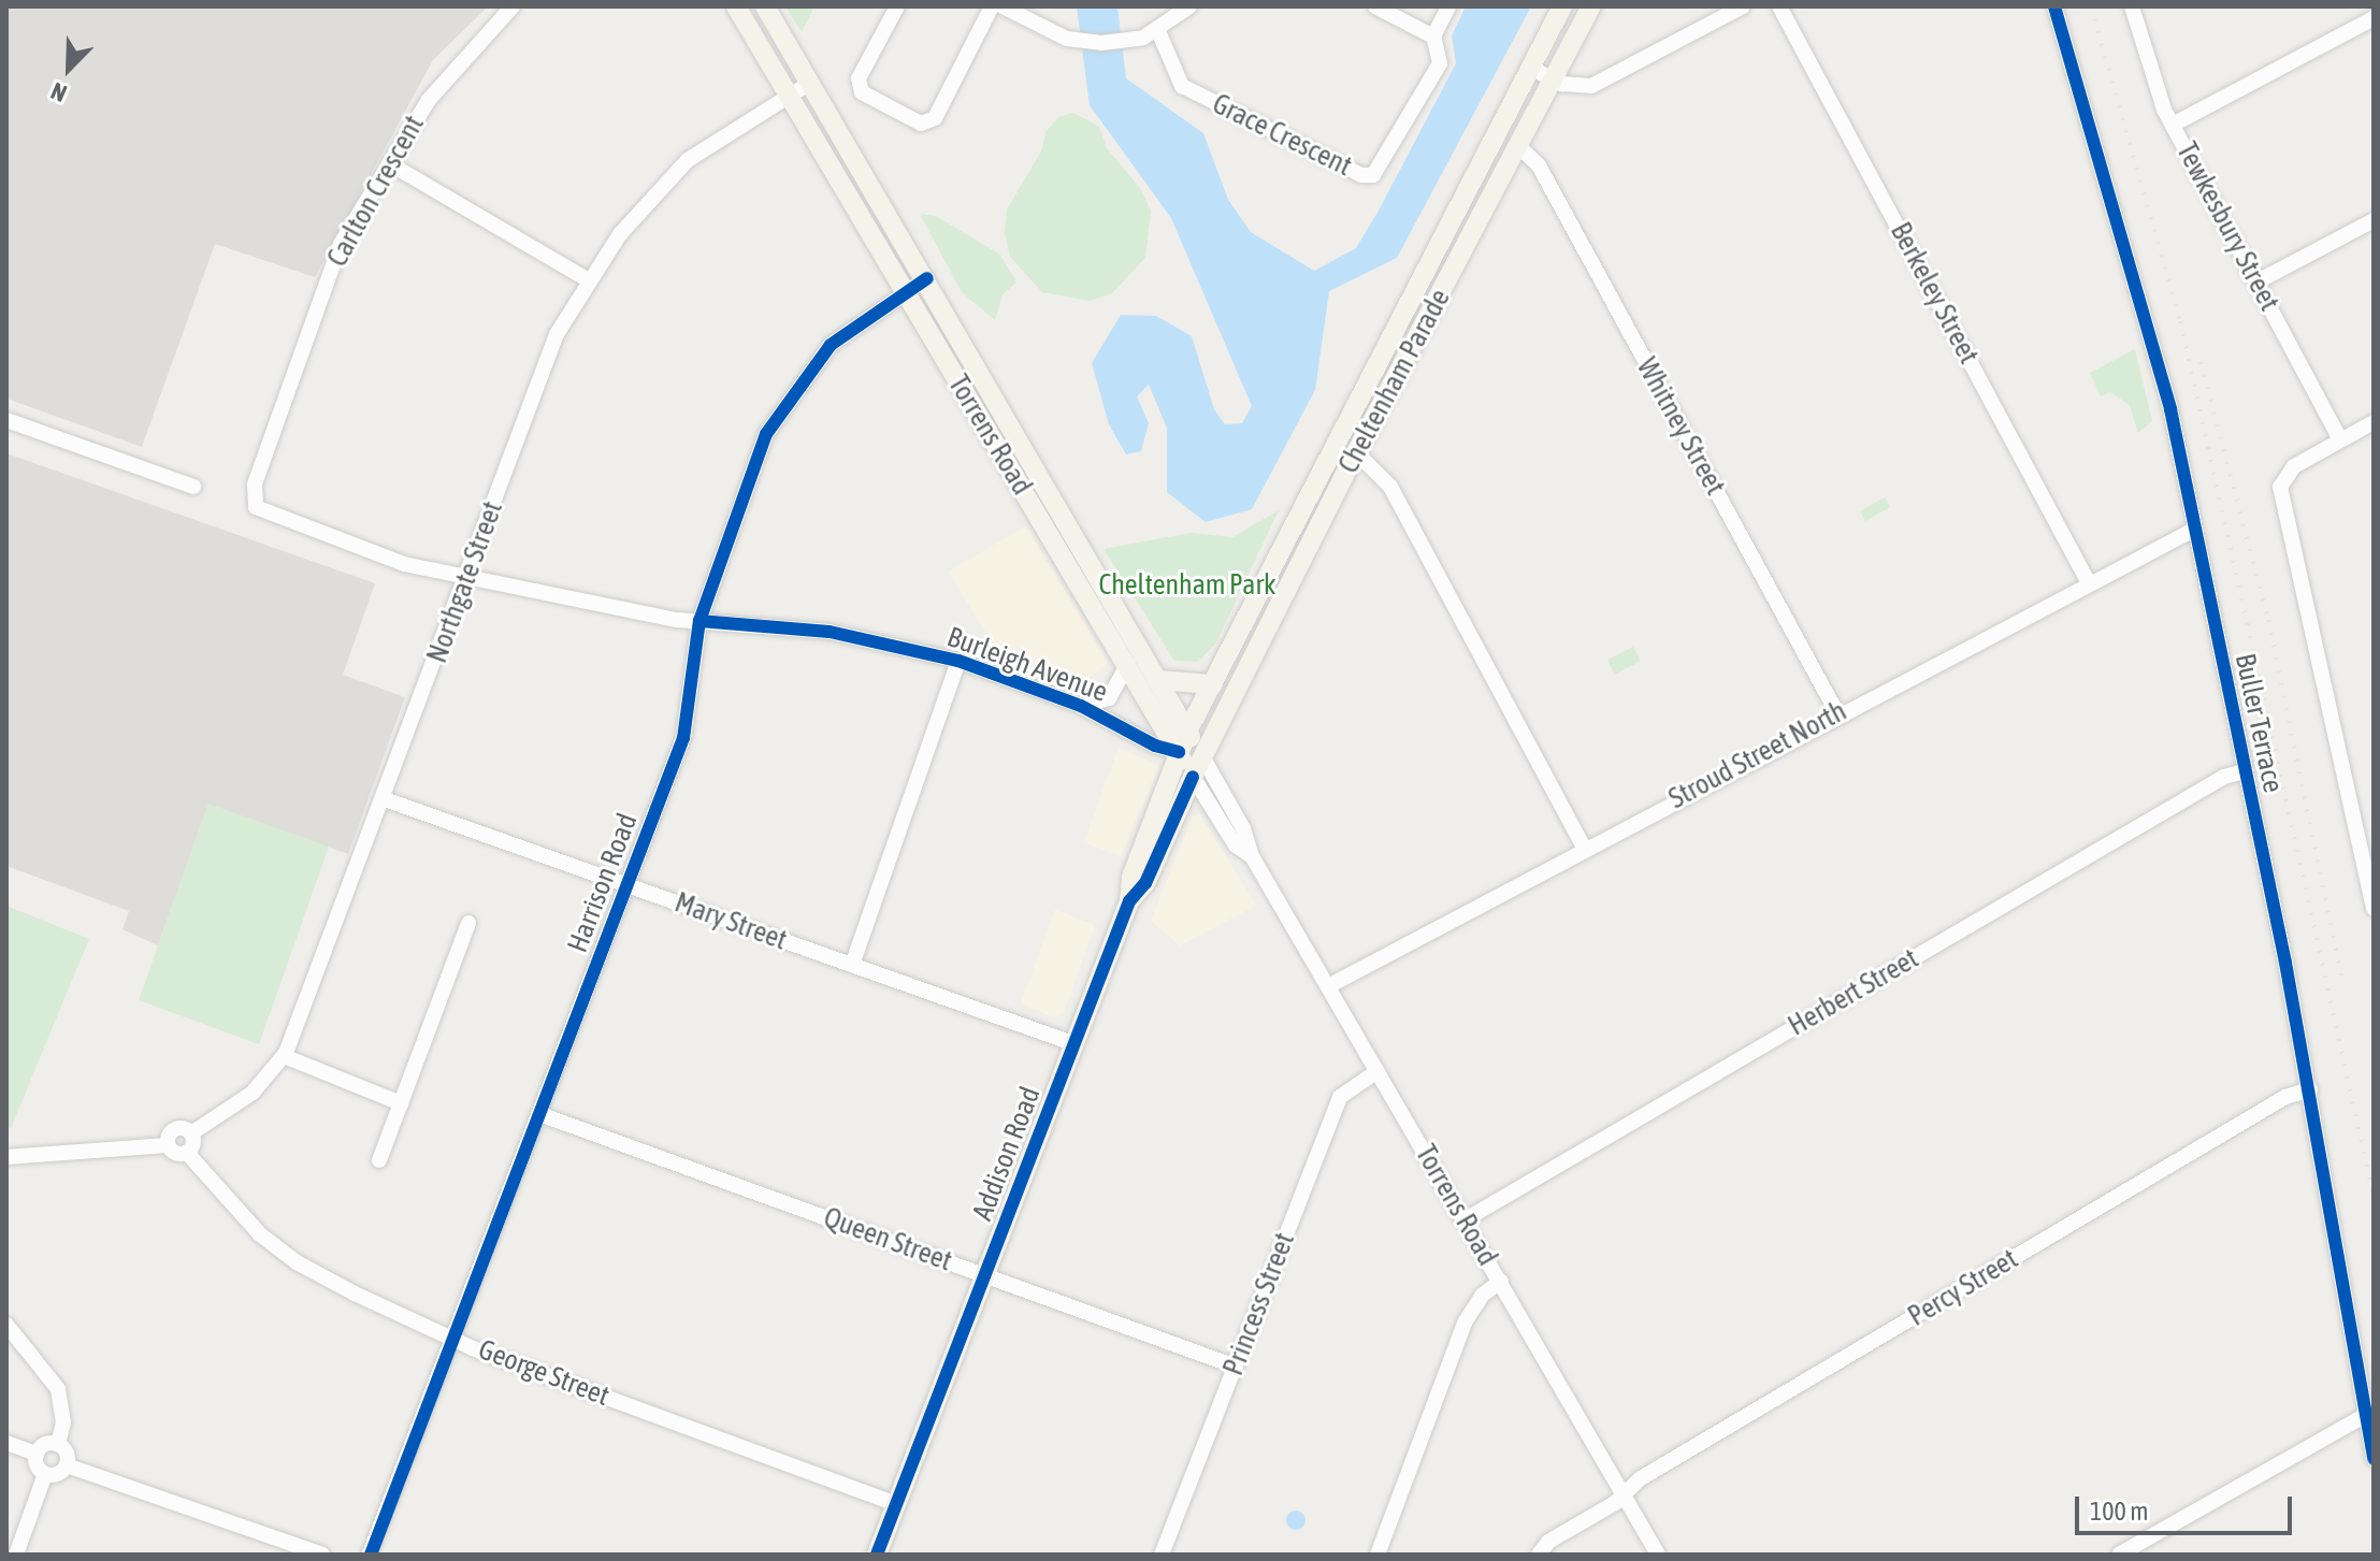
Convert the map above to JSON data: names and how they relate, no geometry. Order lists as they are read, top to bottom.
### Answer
{
  "streets": {
    "main road": ["Cheltenham Parade", "Torrens Road", "Addison Road"],
    "street": [
      "Grace Crescent",
      "Carlton Crescent",
      "Tewkesbury Street",
      "Berkeley Street",
      "Whitney Street",
      "Northgate Street",
      "Burleigh Avenue",
      "Buller Terrace",
      "Stroud Street North",
      "Harrison Road",
      "Mary Street",
      "Herbert Street",
      "Queen Street",
      "Percy Street",
      "Princess Street",
      "George Street"
    ]
  },
  "crossings": [
    ["Carlton Crescent", "Burleigh Avenue"],
    ["Berkeley Street", "Stroud Street North"],
    ["Cheltenham Parade", "Whitney Street"],
    ["Cheltenham Parade", "Torrens Road"],
    ["Cheltenham Parade", "Burleigh Avenue"],
    ["Cheltenham Parade", "Addison Road"],
    ["Whitney Street", "Stroud Street North"],
    ["Torrens Road", "Northgate Street"],
    ["Torrens Road", "Burleigh Avenue"],
    ["Torrens Road", "Stroud Street North"],
    ["Torrens Road", "Harrison Road"],
    ["Torrens Road", "Herbert Street"],
    ["Torrens Road", "Addison Road"],
    ["Torrens Road", "Percy Street"],
    ["Torrens Road", "Princess Street"],
    ["Northgate Street", "Burleigh Avenue"],
    ["Northgate Street", "Mary Street"],
    ["Burleigh Avenue", "Harrison Road"],
    ["Burleigh Avenue", "Addison Road"],
    ["Buller Terrace", "Stroud Street North"],
    ["Buller Terrace", "Herbert Street"],
    ["Buller Terrace", "Percy Street"],
    ["Harrison Road", "Mary Street"],
    ["Harrison Road", "Queen Street"],
    ["Harrison Road", "George Street"],
    ["Mary Street", "Addison Road"],
    ["Addison Road", "Queen Street"],
    ["Addison Road", "George Street"],
    ["Queen Street", "Princess Street"]
  ],
  "parks": ["Cheltenham Park"],
  "scale_bar": "100 m",
  "north": "bottom left"
}
